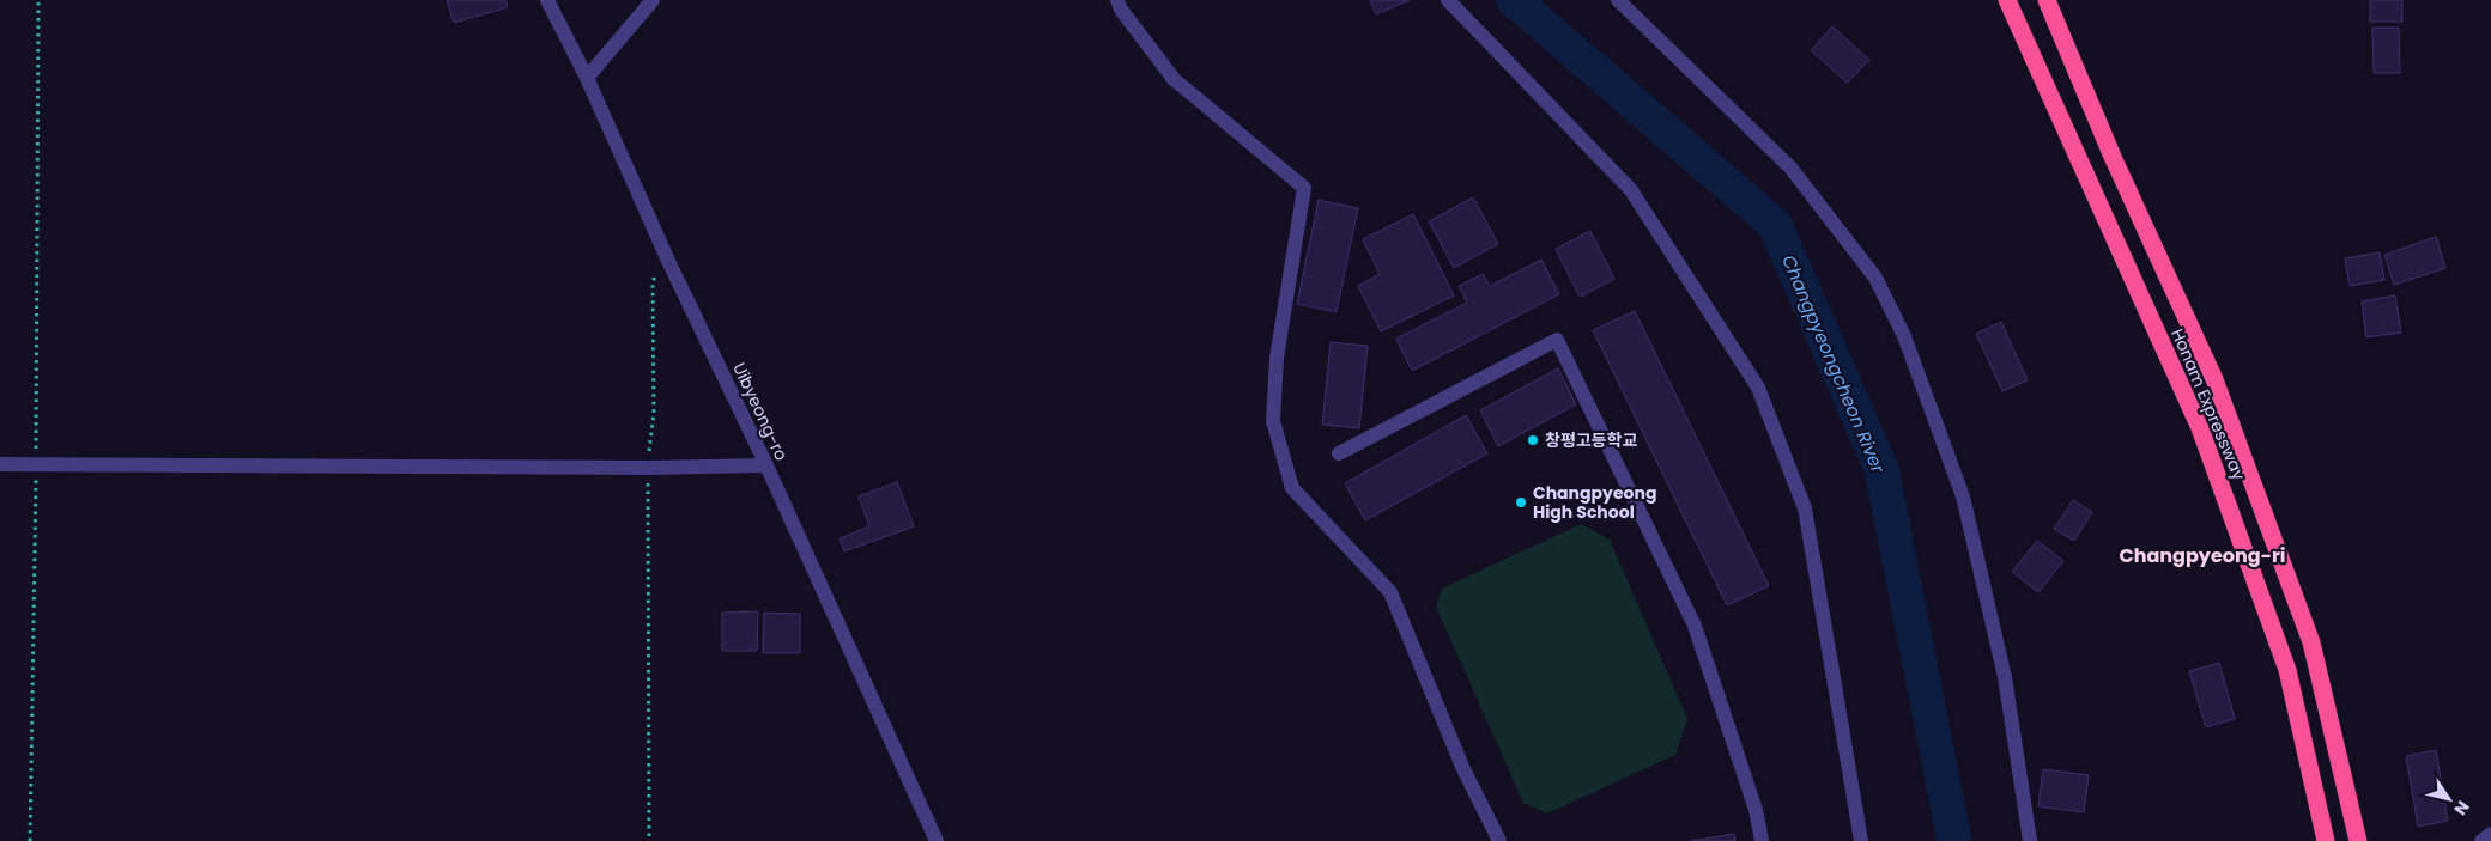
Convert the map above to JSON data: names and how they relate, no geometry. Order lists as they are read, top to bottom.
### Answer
{
  "streets": {
    "highway": ["Honam Expressway"],
    "street": ["Uibyeong-ro"]
  },
  "districts": ["Changpyeong-ri"],
  "water": ["Changpyeongcheon River"],
  "places": ["창평고등학교", "Changpyeong High School"],
  "north": "bottom right"
}
